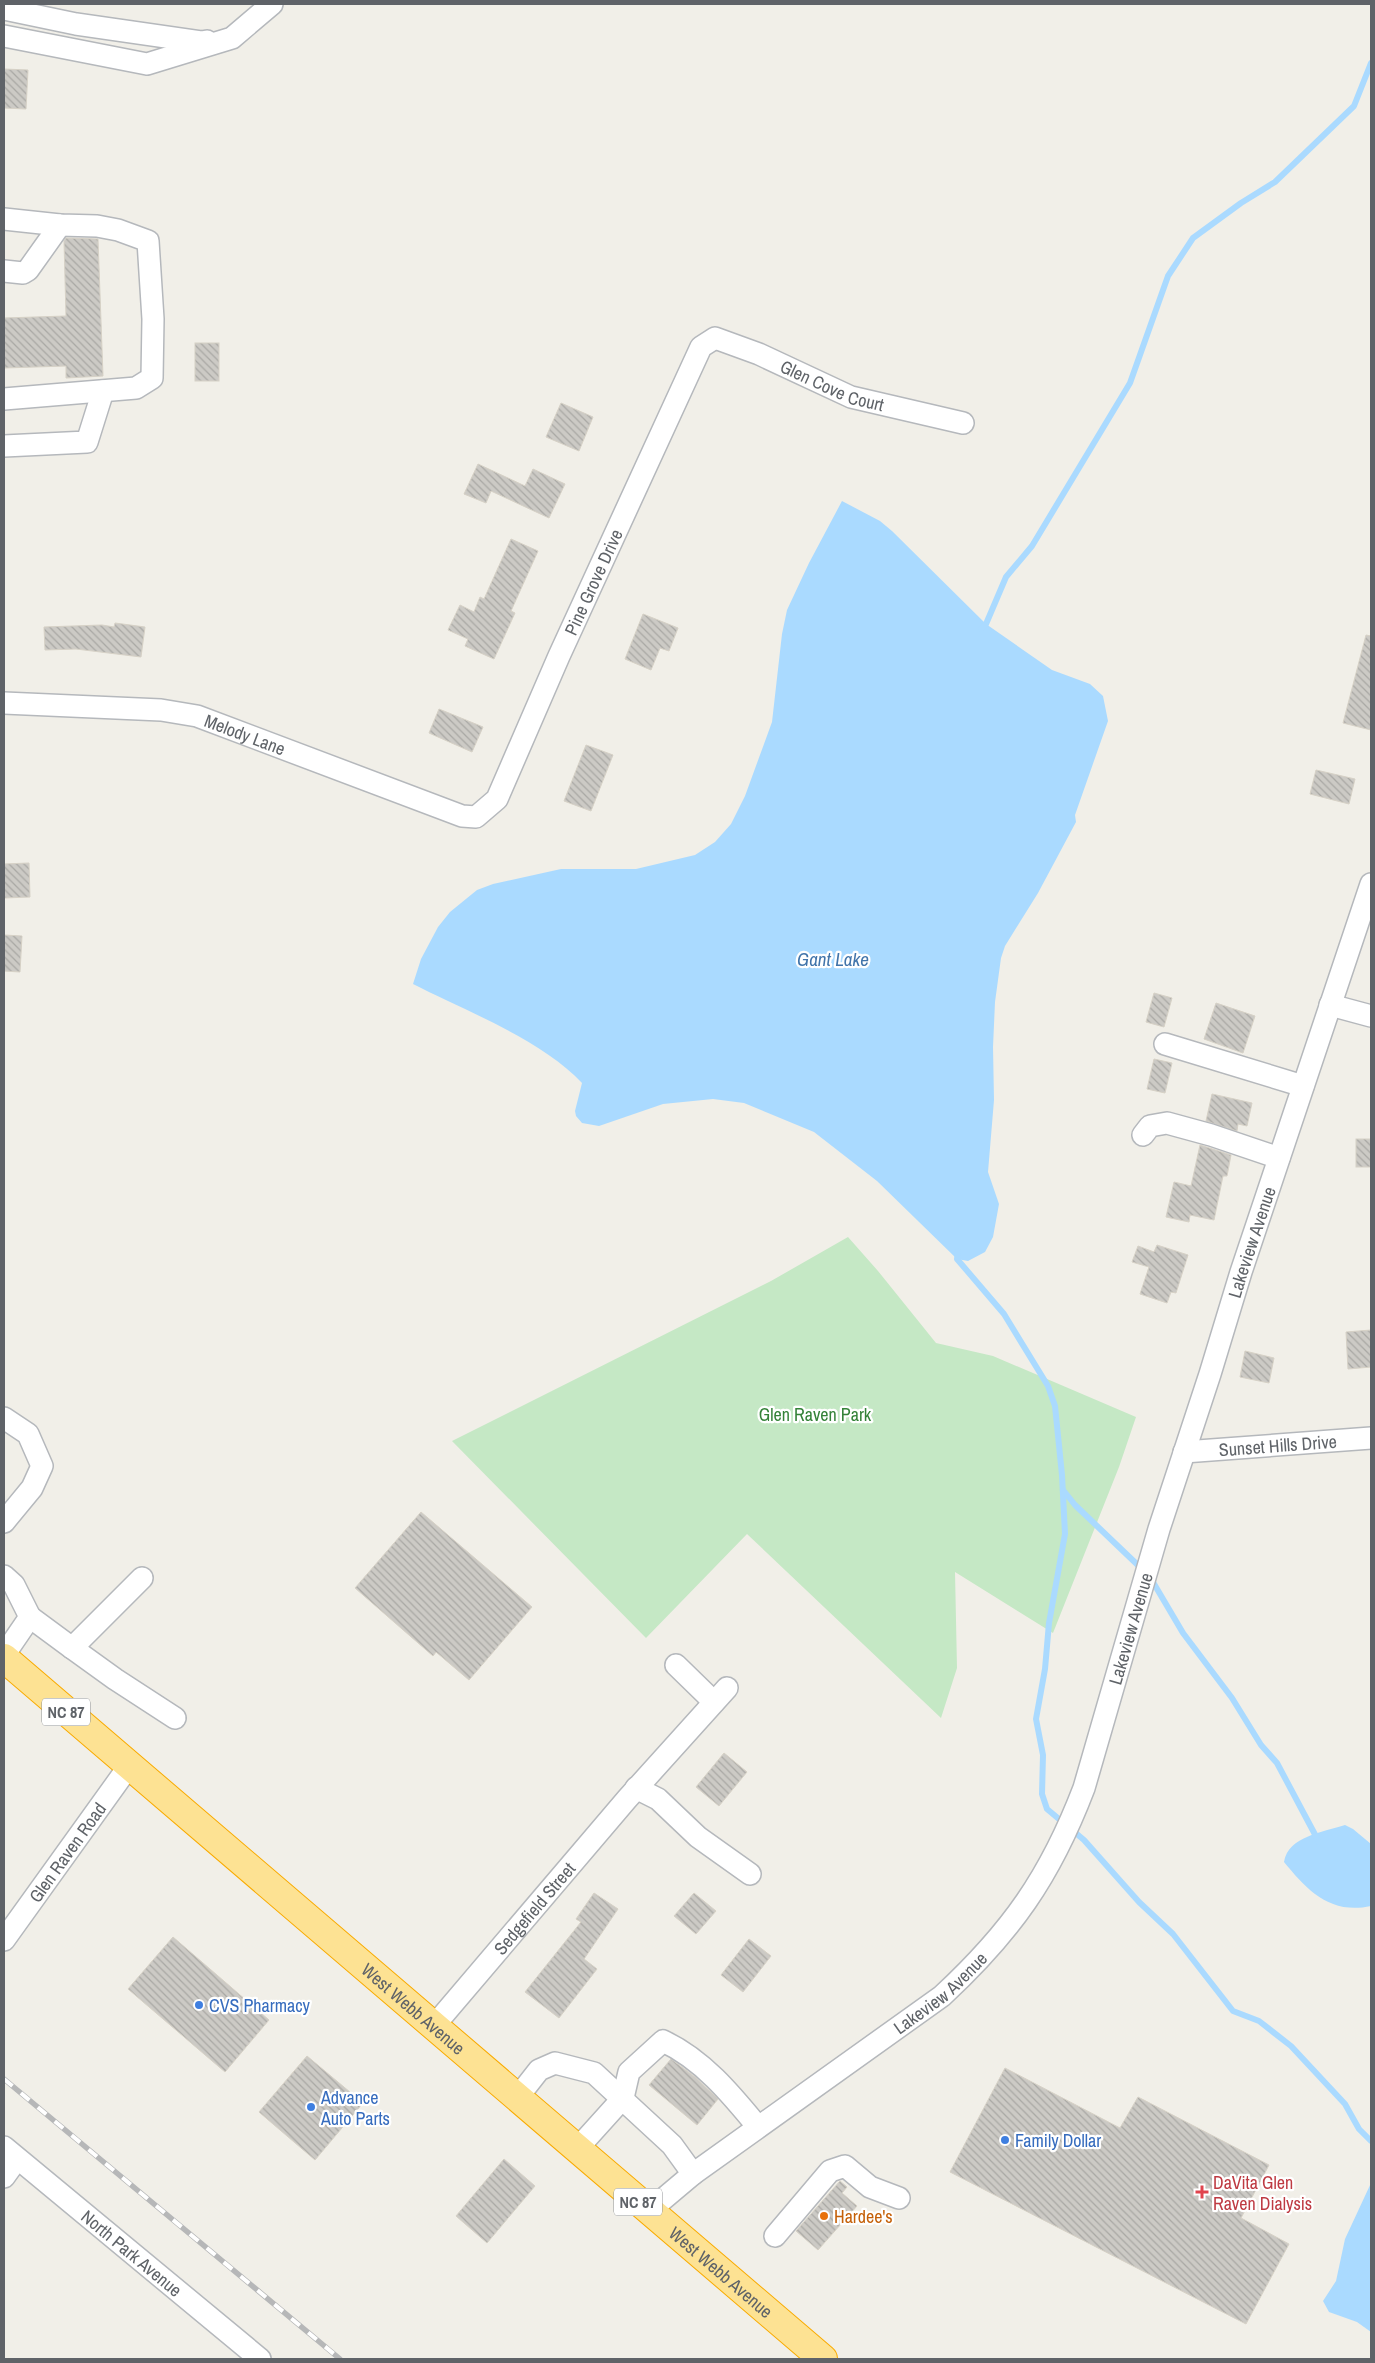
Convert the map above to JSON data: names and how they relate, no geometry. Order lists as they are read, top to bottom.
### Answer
{
  "streets": {
    "highway": ["NC 87", "West Webb Avenue"],
    "street": [
      "Glen Cove Court",
      "Pine Grove Drive",
      "Melody Lane",
      "Lakeview Avenue",
      "Sunset Hills Drive",
      "Glen Raven Road",
      "Sedgefield Street",
      "North Park Avenue"
    ]
  },
  "crossings": [
    ["Glen Cove Court", "Pine Grove Drive"],
    ["Pine Grove Drive", "Melody Lane"],
    ["Lakeview Avenue", "Sunset Hills Drive"],
    ["Lakeview Avenue", "West Webb Avenue"],
    ["Glen Raven Road", "West Webb Avenue"],
    ["Sedgefield Street", "West Webb Avenue"]
  ],
  "water": ["Gant Lake"],
  "parks": ["Glen Raven Park"],
  "places": {
    "other": [
      "CVS Pharmacy",
      "Advance Auto Parts",
      "Family Dollar",
      "Hardee's"
    ],
    "health": ["DaVita Glen Raven Dialysis"]
  }
}
